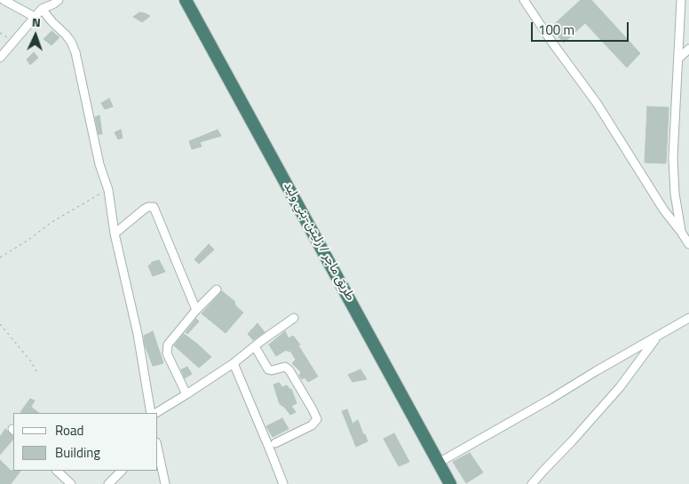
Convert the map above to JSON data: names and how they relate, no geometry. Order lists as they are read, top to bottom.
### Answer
{
  "streets": {
    "highway": ["طريق ماجر / زليتن-بني وليد"]
  },
  "legend": ["Road", "Building"],
  "scale_bar": "100 m",
  "north": "top"
}
